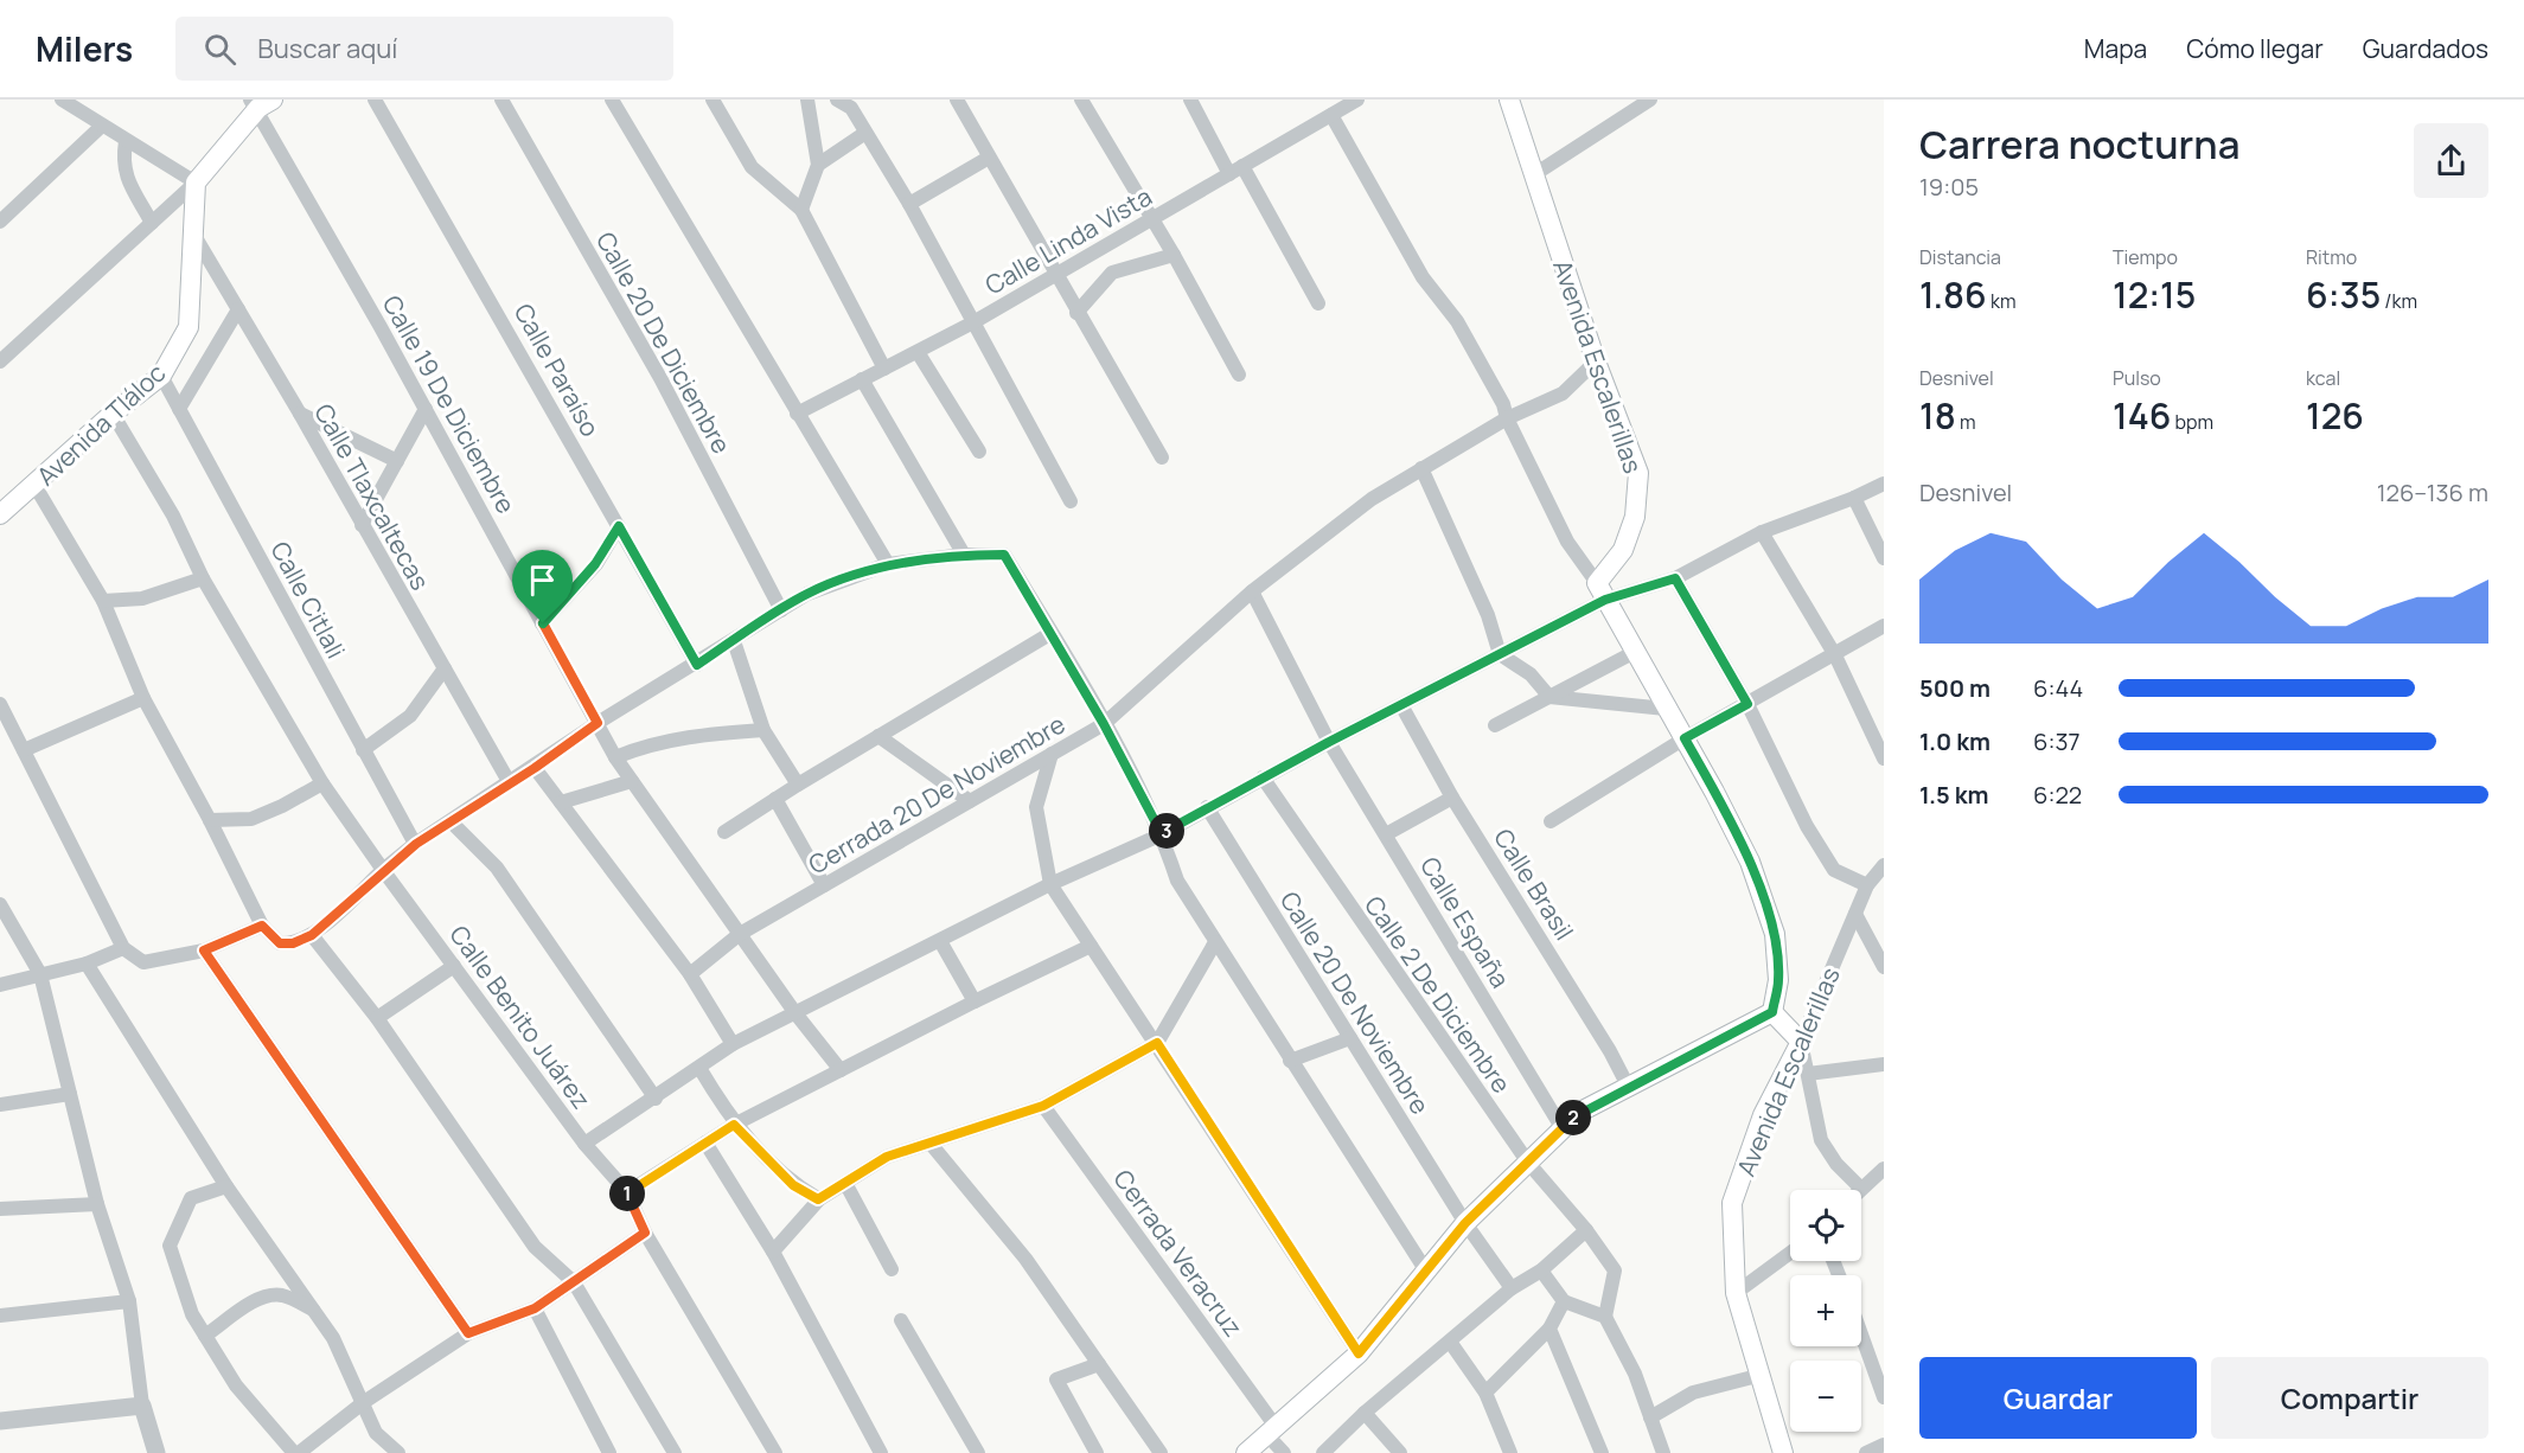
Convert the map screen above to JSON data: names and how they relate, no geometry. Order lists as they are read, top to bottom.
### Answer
{
  "streets": {
    "main road": ["Avenida Escalerillas", "Avenida Tláloc"],
    "street": [
      "Calle Linda Vista",
      "Calle 20 De Diciembre",
      "Calle Paraíso",
      "Calle 19 De Diciembre",
      "Calle Tlaxcaltecas",
      "Calle Citlali",
      "Cerrada 20 De Noviembre",
      "Calle Brasil",
      "Calle España",
      "Calle 2 De Diciembre",
      "Calle 20 De Noviembre",
      "Calle Benito Juárez",
      "Cerrada Veracruz"
    ]
  },
  "crossings": [
    ["Avenida Escalerillas", "Cerrada 20 De Noviembre"],
    ["Calle 19 De Diciembre", "Cerrada 20 De Noviembre"],
    ["Avenida Tláloc", "Calle Tlaxcaltecas"],
    ["Avenida Tláloc", "Calle Citlali"],
    ["Avenida Tláloc", "Calle Benito Juárez"],
    ["Cerrada 20 De Noviembre", "Calle España"]
  ],
  "page": {
    "header": "Milers",
    "search": "Buscar aquí",
    "nav": ["Mapa", "Cómo llegar", "Guardados"],
    "heading": ["Carrera nocturna", "19:05"],
    "stats": [
      ["Distancia", "1.86 km"],
      ["Tiempo", "12:15"],
      ["Ritmo", "6:35 /km"],
      ["Desnivel", "18 m"],
      ["Pulso", "146 bpm"],
      ["kcal", "126"]
    ],
    "chart": ["Desnivel", "126–136 m"],
    "list": [
      {
        "name": "500 m",
        "note": "6:44"
      },
      {
        "name": "1.0 km",
        "note": "6:37"
      },
      {
        "name": "1.5 km",
        "note": "6:22"
      }
    ],
    "pins": ["3", "2", "1"],
    "map_buttons": ["+", "−"],
    "buttons": ["Guardar", "Compartir"]
  }
}
